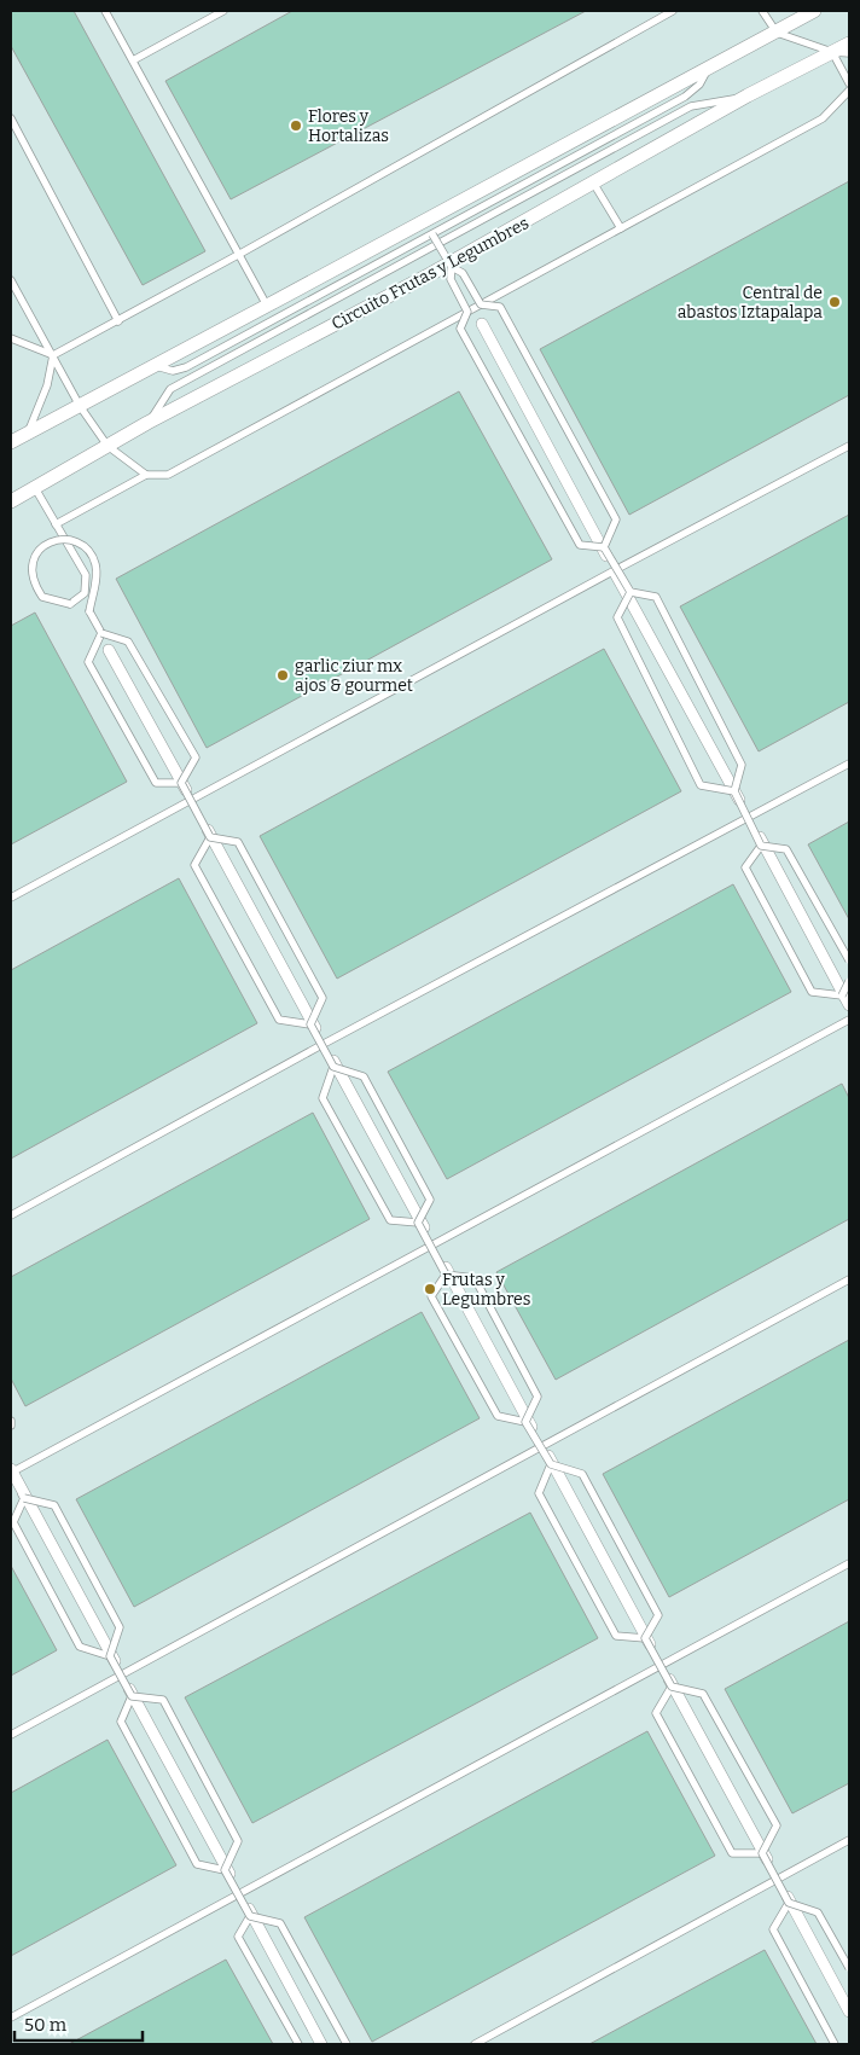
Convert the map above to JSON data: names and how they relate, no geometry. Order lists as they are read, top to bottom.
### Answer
{
  "streets": {
    "street": ["Circuito Frutas y Legumbres"]
  },
  "places": [
    "Flores y Hortalizas",
    "Central de abastos Iztapalapa",
    "garlic ziur mx ajos & gourmet",
    "Frutas y Legumbres"
  ],
  "scale_bar": "50 m"
}
